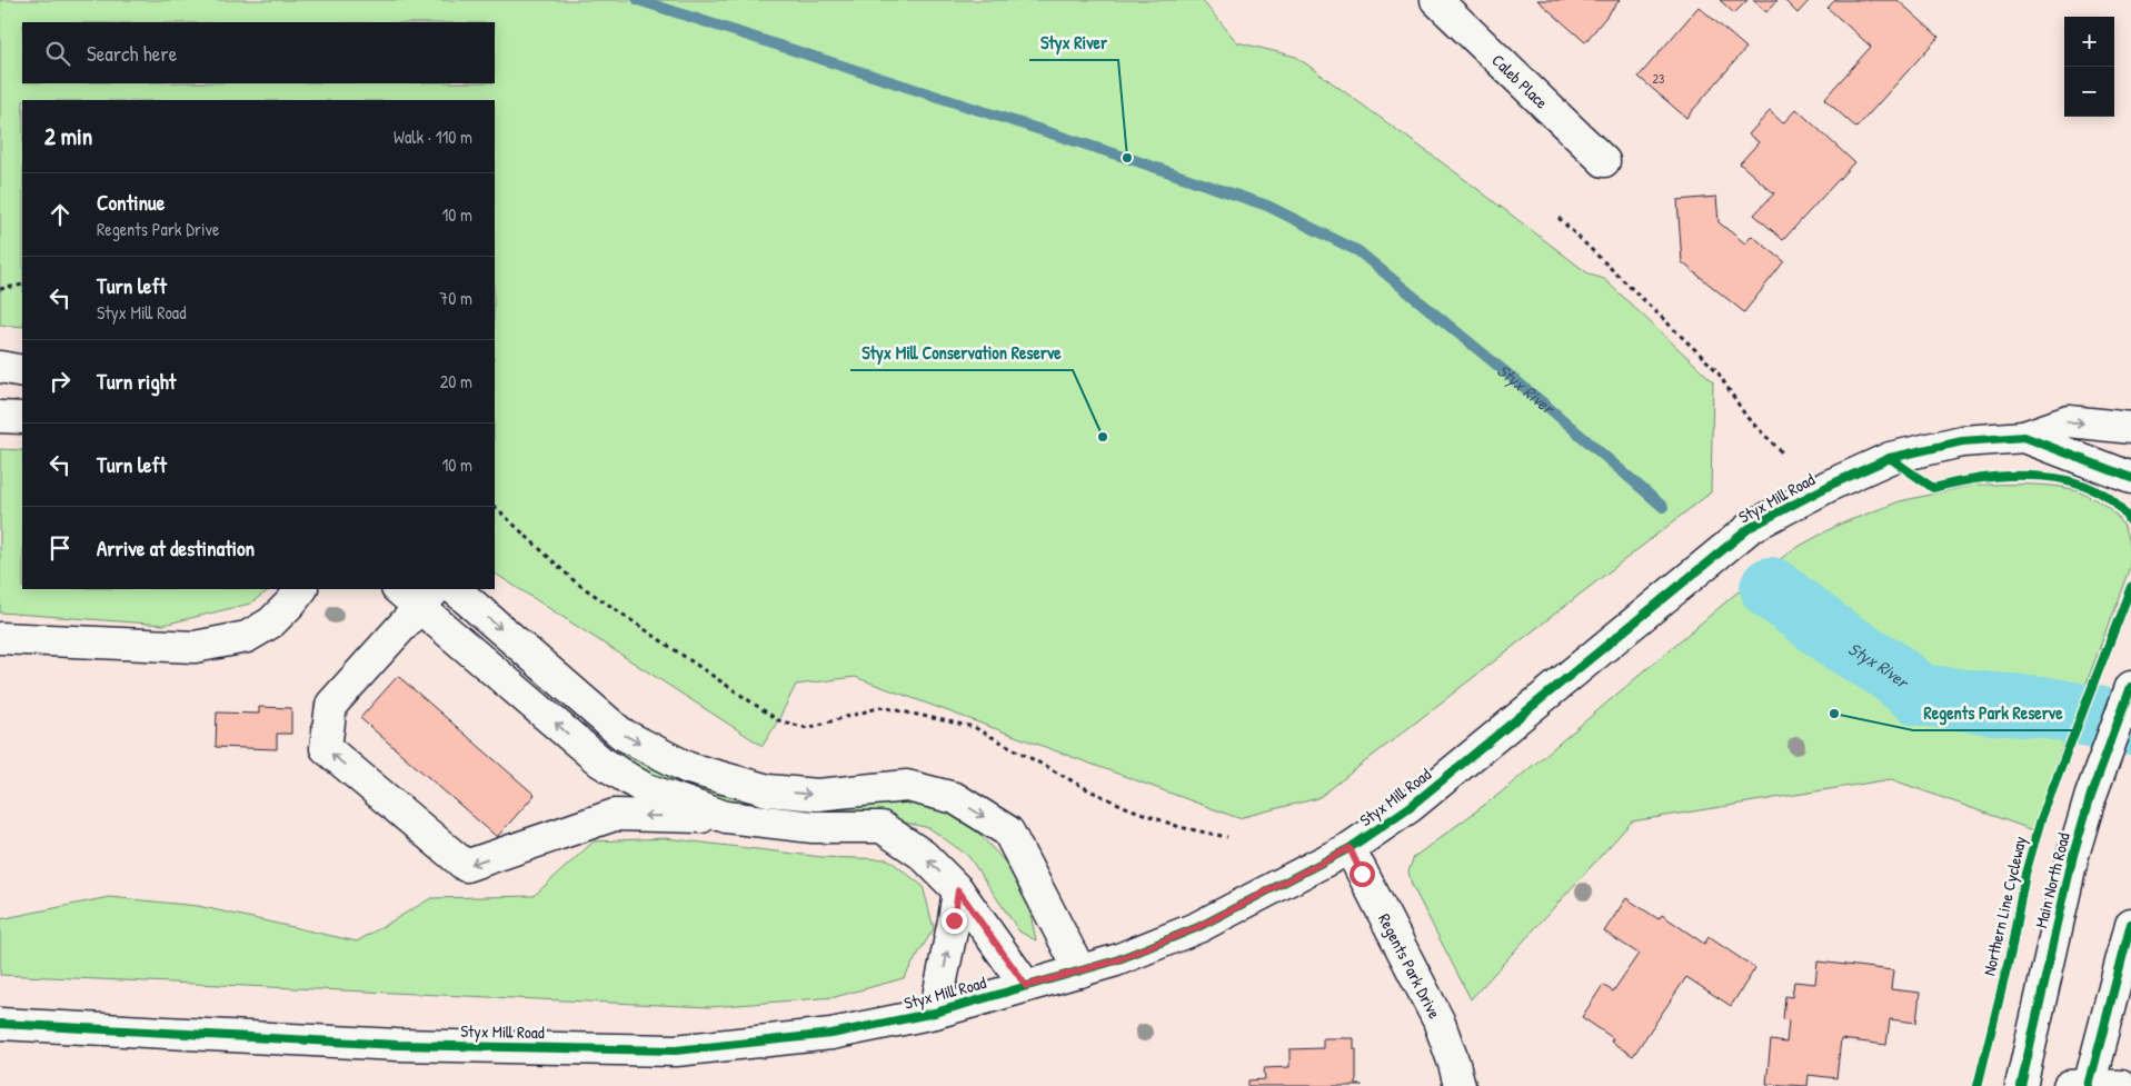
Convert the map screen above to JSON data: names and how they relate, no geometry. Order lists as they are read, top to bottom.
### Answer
{
  "streets": {
    "street": [
      "Caleb Place",
      "Styx Mill Road",
      "Main North Road",
      "Regents Park Drive"
    ],
    "cycle path": ["Northern Line Cycleway"]
  },
  "crossings": [
    ["Styx Mill Road", "Regents Park Drive"]
  ],
  "water": ["Styx River"],
  "places": ["Styx River", "Styx Mill Conservation Reserve", "Regents Park Reserve"],
  "house_numbers": ["23"],
  "page": {
    "map_buttons": ["+", "−"],
    "search": "Search here",
    "heading": ["2 min", "Walk · 110 m"],
    "list": [
      ["Continue", "Regents Park Drive", "10 m"],
      ["Turn left", "Styx Mill Road", "70 m"],
      ["Turn right", "20 m"],
      ["Turn left", "10 m"],
      "Arrive at destination"
    ]
  }
}
